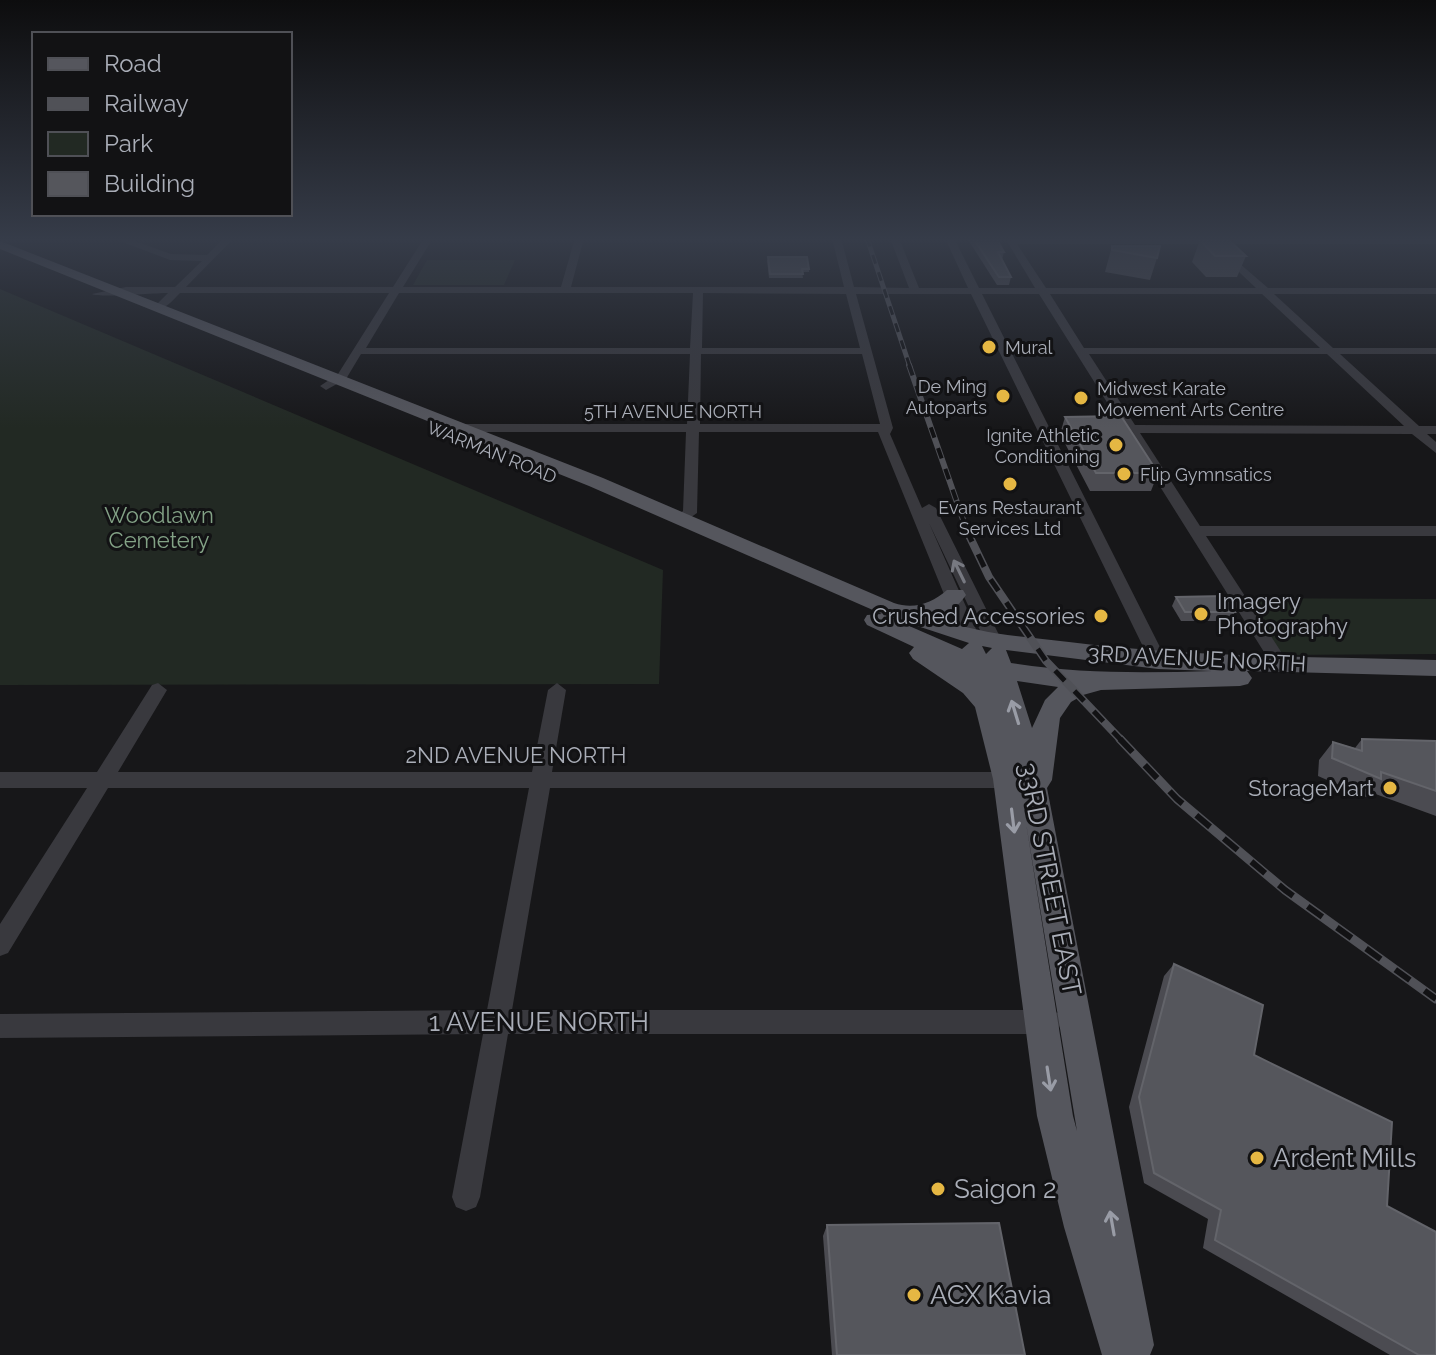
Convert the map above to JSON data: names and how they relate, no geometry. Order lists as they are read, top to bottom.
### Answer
{
  "streets": {
    "main road": ["WARMAN ROAD", "3RD AVENUE NORTH", "33RD STREET EAST"],
    "street": ["5TH AVENUE NORTH", "2ND AVENUE NORTH", "1 AVENUE NORTH"]
  },
  "crossings": [
    ["5TH AVENUE NORTH", "WARMAN ROAD"],
    ["5TH AVENUE NORTH", "33RD STREET EAST"],
    ["WARMAN ROAD", "3RD AVENUE NORTH"],
    ["WARMAN ROAD", "33RD STREET EAST"],
    ["3RD AVENUE NORTH", "33RD STREET EAST"],
    ["2ND AVENUE NORTH", "33RD STREET EAST"],
    ["33RD STREET EAST", "1 AVENUE NORTH"]
  ],
  "parks": ["Woodlawn Cemetery"],
  "places": [
    "Mural",
    "De Ming Autoparts",
    "Midwest Karate Movement Arts Centre",
    "Ignite Athletic Conditioning",
    "Flip Gymnsatics",
    "Evans Restaurant Services Ltd",
    "Imagery Photography",
    "Crushed Accessories",
    "StorageMart",
    "Ardent Mills",
    "Saigon 2",
    "ACX Kavia"
  ],
  "legend": [
    "Road",
    "Railway",
    "Park",
    "Building"
  ]
}
